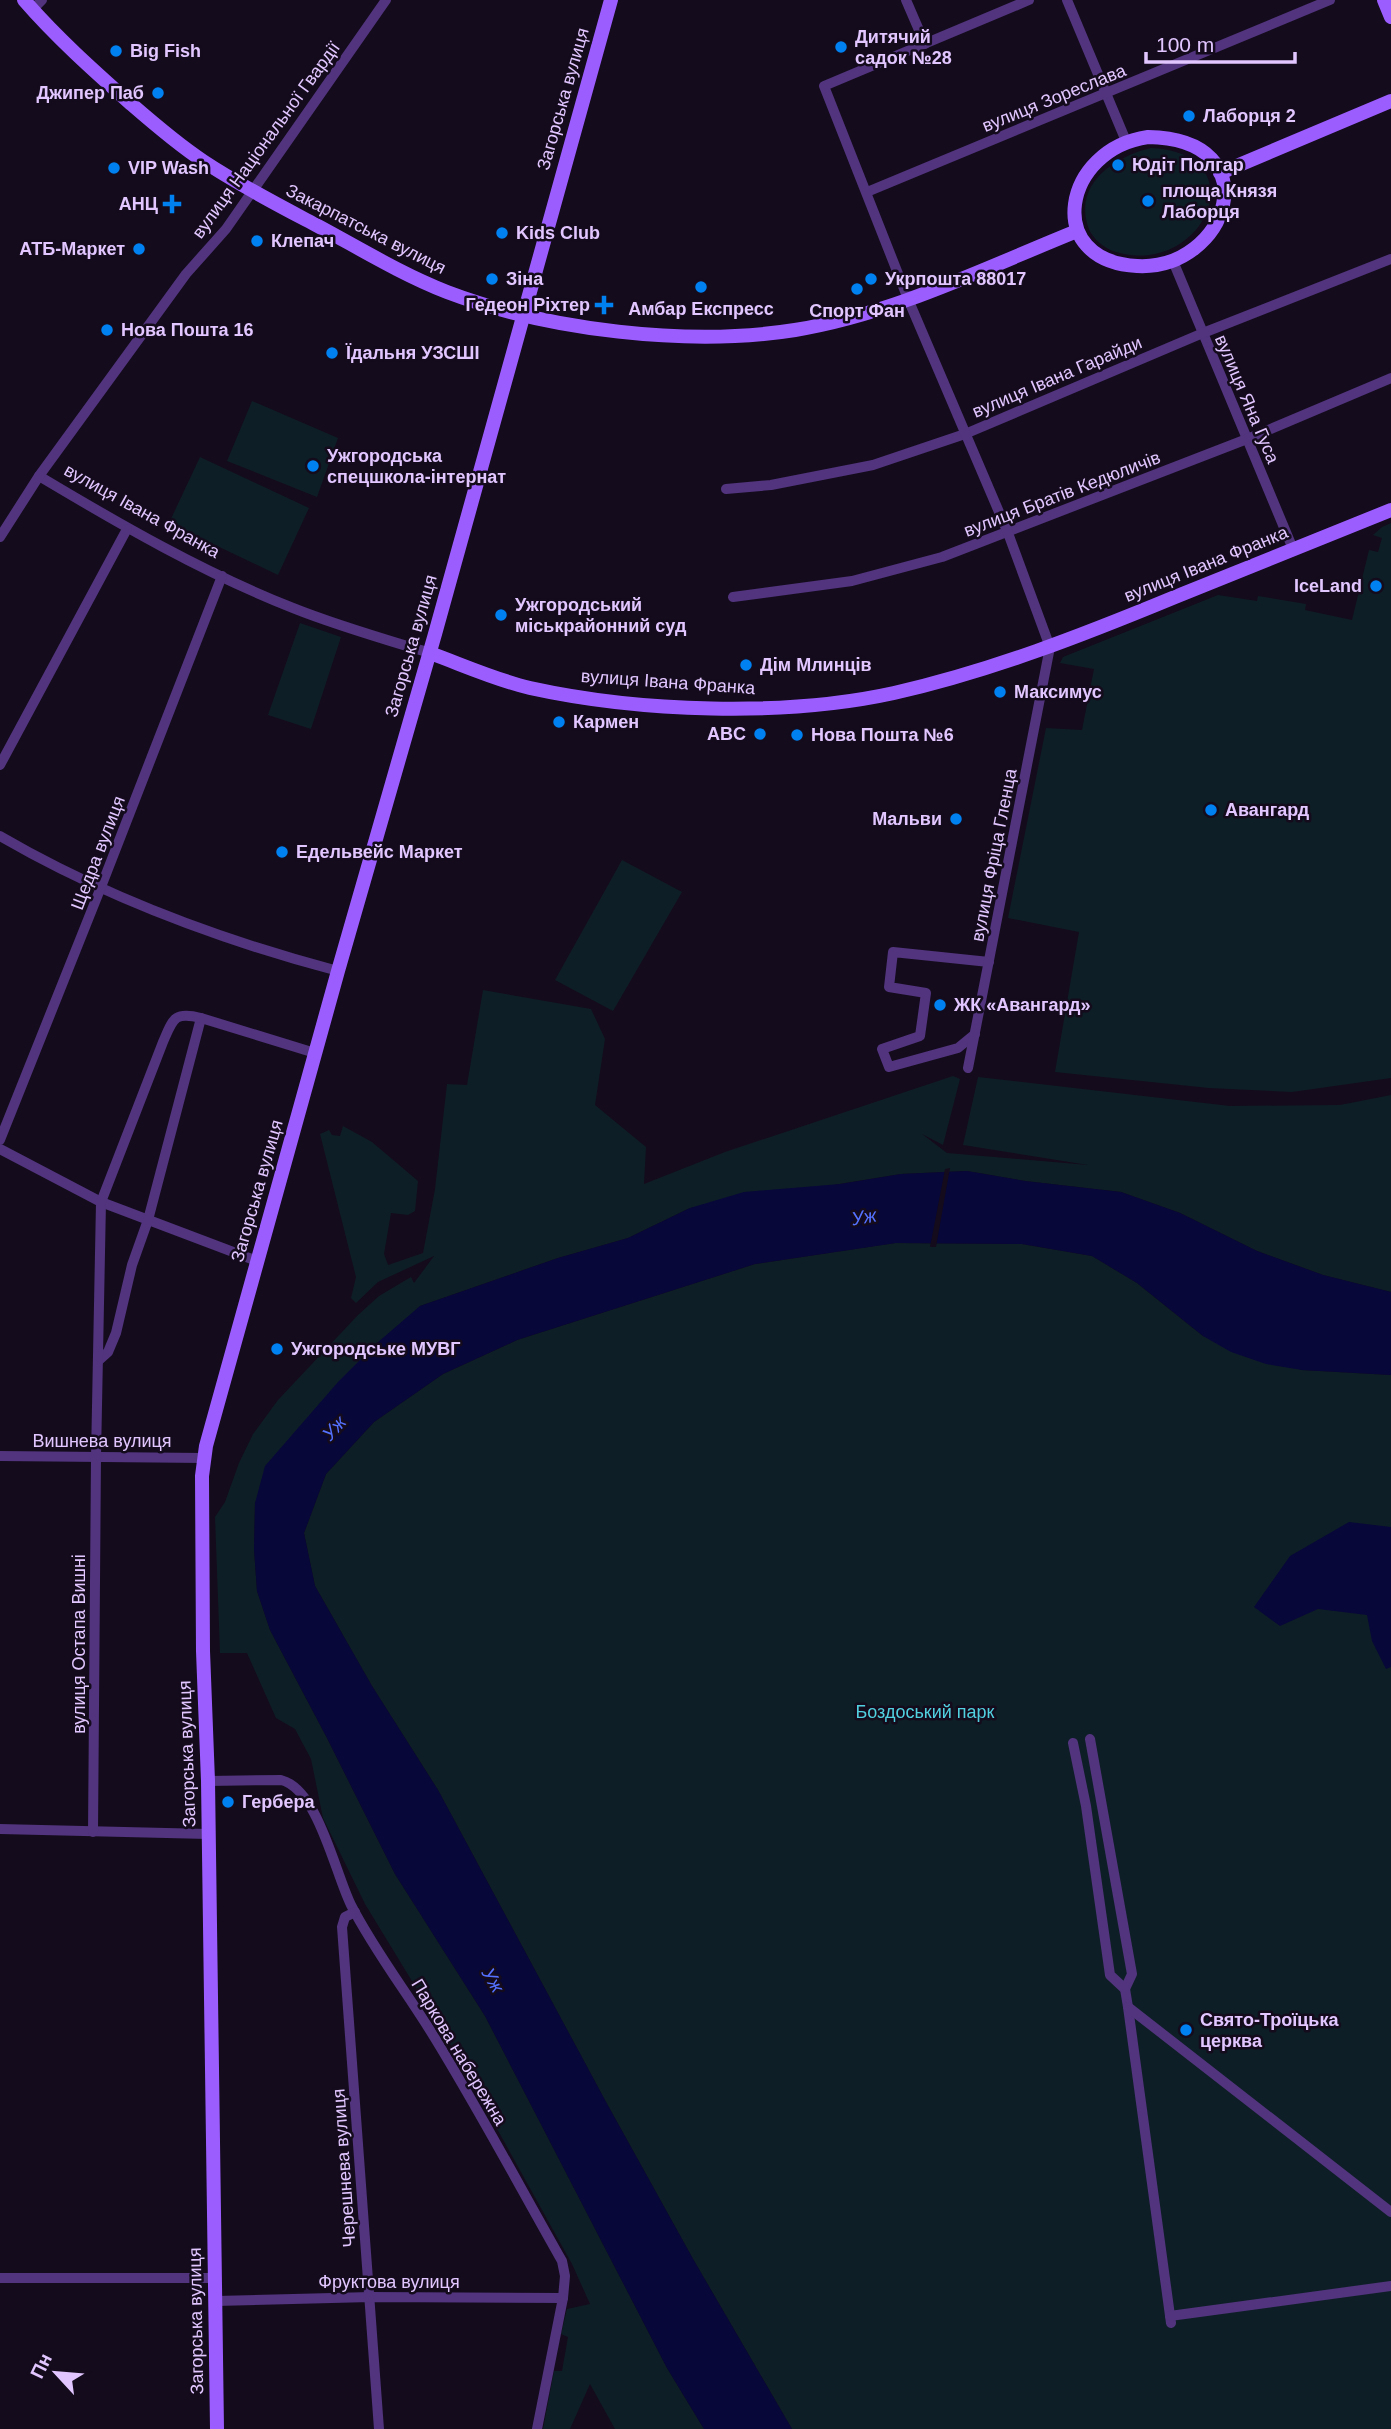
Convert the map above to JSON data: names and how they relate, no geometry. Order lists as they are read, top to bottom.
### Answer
{
  "streets": {
    "street": [
      "вулиця Зореслава",
      "Загорська вулиця",
      "вулиця Національної Гвардії",
      "Закарпатська вулиця",
      "вулиця Івана Гарайди",
      "вулиця Яна Гуса",
      "вулиця Братів Кедюличів",
      "вулиця Івана Франка",
      "Щедра вулиця",
      "вулиця Фріца Гленца",
      "Вишнева вулиця",
      "вулиця Остапа Вишні",
      "Паркова набережна",
      "Черешнева вулиця",
      "Фруктова вулиця"
    ]
  },
  "crossings": [
    ["Загорська вулиця", "Закарпатська вулиця"],
    ["Загорська вулиця", "вулиця Івана Франка"],
    ["Загорська вулиця", "Вишнева вулиця"],
    ["Загорська вулиця", "Паркова набережна"],
    ["Загорська вулиця", "Фруктова вулиця"],
    ["вулиця Національної Гвардії", "Закарпатська вулиця"],
    ["вулиця Національної Гвардії", "вулиця Івана Франка"],
    ["Закарпатська вулиця", "вулиця Яна Гуса"],
    ["вулиця Івана Гарайди", "вулиця Яна Гуса"],
    ["вулиця Яна Гуса", "вулиця Братів Кедюличів"],
    ["вулиця Яна Гуса", "вулиця Івана Франка"],
    ["вулиця Івана Франка", "Щедра вулиця"],
    ["вулиця Івана Франка", "вулиця Фріца Гленца"],
    ["Вишнева вулиця", "вулиця Остапа Вишні"],
    ["Паркова набережна", "Черешнева вулиця"],
    ["Паркова набережна", "Фруктова вулиця"],
    ["Черешнева вулиця", "Фруктова вулиця"]
  ],
  "water": ["Уж"],
  "parks": ["Боздоський парк"],
  "places": {
    "other": [
      "Дитячий садок №28",
      "Big Fish",
      "Джипер Паб",
      "Лаборця 2",
      "Юдіт Полгар",
      "VIP Wash",
      "площа Князя Лаборця",
      "Kids Club",
      "Клепач",
      "АТБ-Маркет",
      "Зіна",
      "Укрпошта 88017",
      "Амбар Експресс",
      "Спорт Фан",
      "Нова Пошта 16",
      "Їдальня УЗСШІ",
      "Ужгородська спецшкола-інтернат",
      "IceLand",
      "Ужгородський міськрайонний суд",
      "Дім Млинців",
      "Максимус",
      "Кармен",
      "ABC",
      "Нова Пошта №6",
      "Авангард",
      "Мальви",
      "Едельвейс Маркет",
      "ЖК «Авангард»",
      "Ужгородське МУВГ",
      "Гербера",
      "Свято-Троїцька церква"
    ],
    "health": ["АНЦ", "Гедеон Ріхтер"]
  },
  "scale_bar": "100 m",
  "north": "top left"
}
